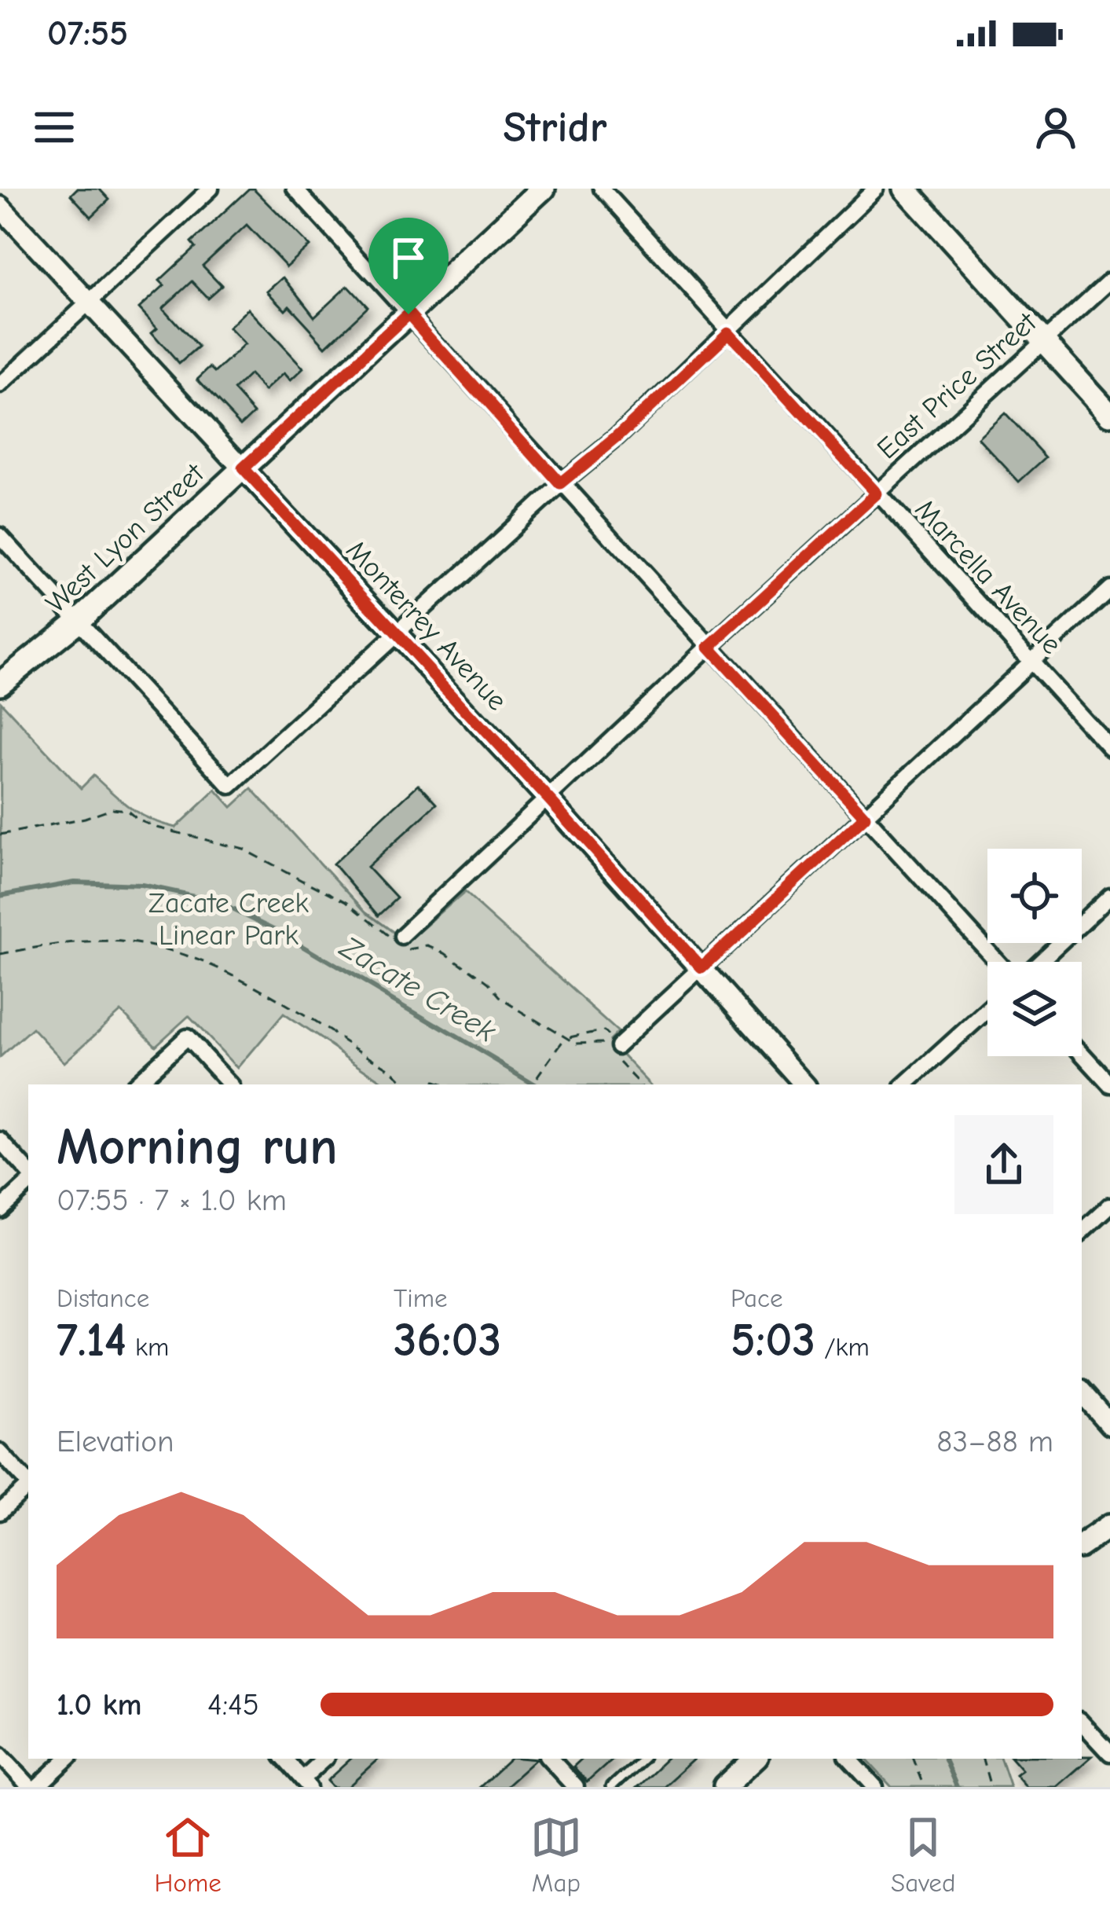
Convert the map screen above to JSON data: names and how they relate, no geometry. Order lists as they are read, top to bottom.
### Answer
{
  "streets": {
    "main road": ["West Lyon Street"],
    "street": ["East Price Street", "Marcella Avenue", "Monterrey Avenue"]
  },
  "crossings": [
    ["East Price Street", "Marcella Avenue"],
    ["East Price Street", "Monterrey Avenue"],
    ["West Lyon Street", "Monterrey Avenue"]
  ],
  "water": ["Zacate Creek"],
  "parks": ["Zacate Creek Linear Park"],
  "page": {
    "status": "07:55",
    "header": "Stridr",
    "heading": ["Morning run", "07:55 · 7 × 1.0 km"],
    "stats": [
      ["Distance", "7.14 km"],
      ["Time", "36:03"],
      ["Pace", "5:03 /km"]
    ],
    "chart": ["Elevation", "83–88 m"],
    "list": [
      {
        "name": "1.0 km",
        "note": "4:45"
      }
    ],
    "tabs": ["Home", "Map", "Saved"]
  }
}
